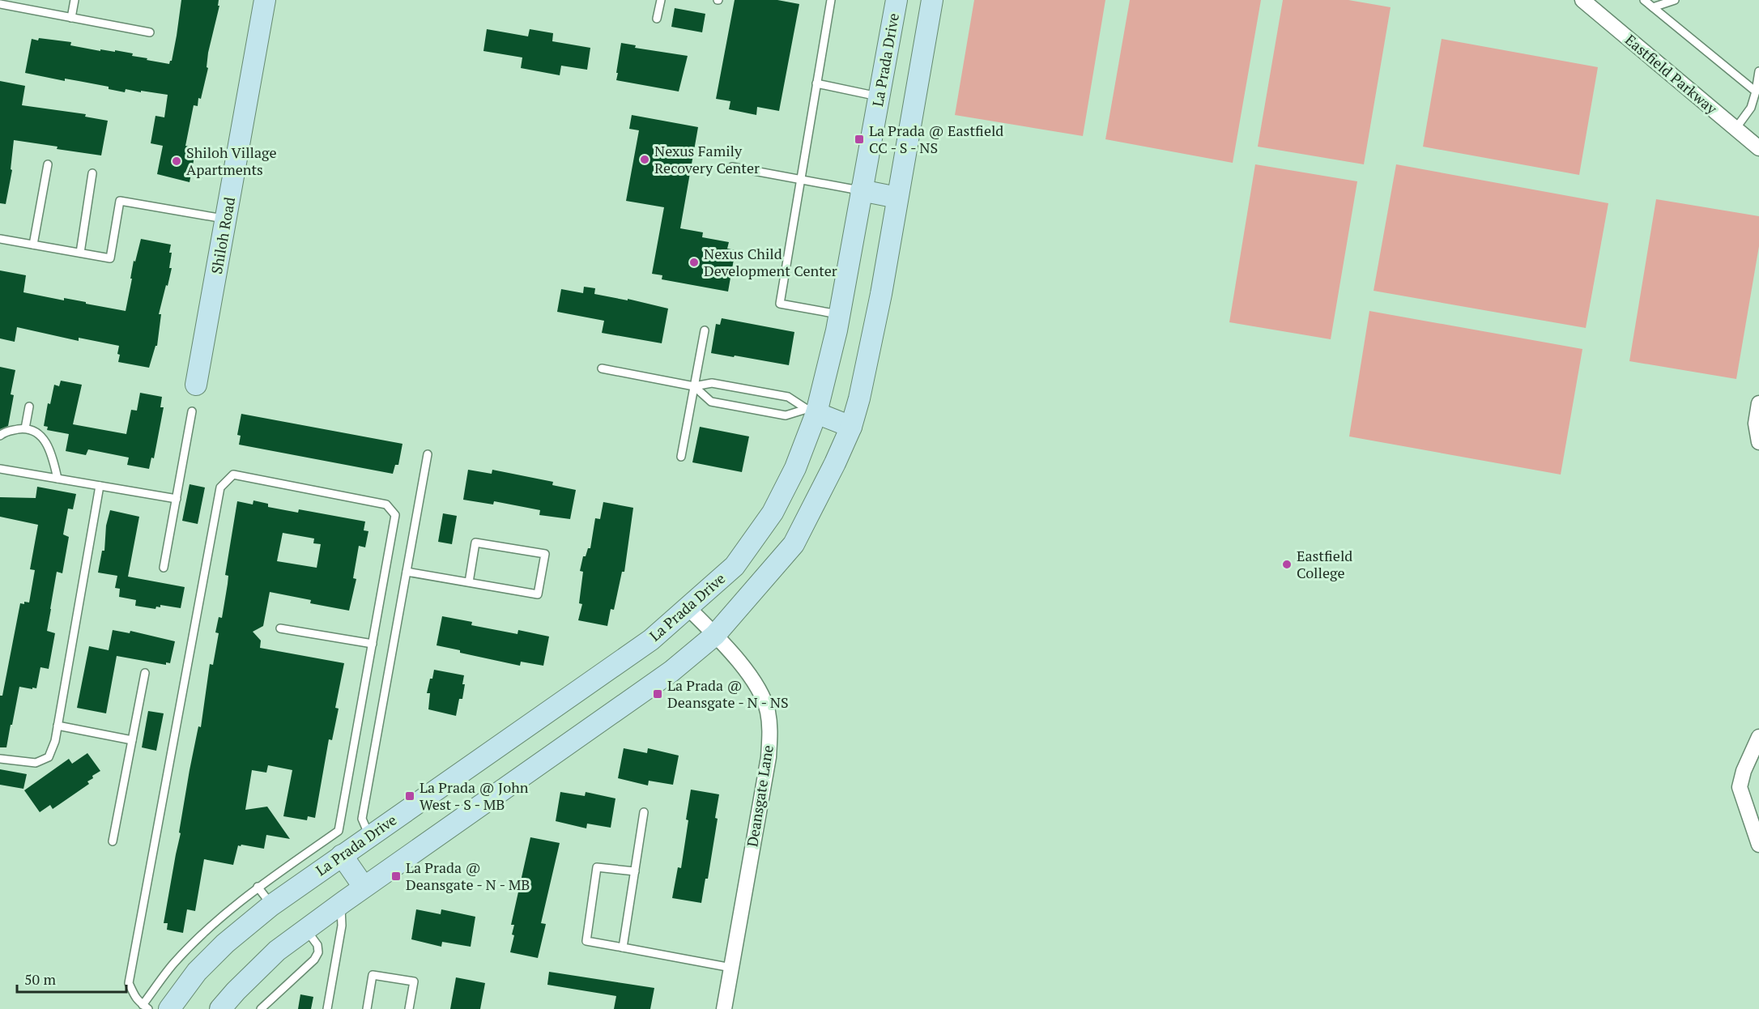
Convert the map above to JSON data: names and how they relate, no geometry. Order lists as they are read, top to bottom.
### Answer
{
  "streets": {
    "main road": ["La Prada Drive", "Shiloh Road"],
    "street": ["Eastfield Parkway", "Deansgate Lane"]
  },
  "crossings": [
    ["La Prada Drive", "Deansgate Lane"]
  ],
  "places": {
    "transit": [
      "La Prada @ Eastfield CC - S - NS",
      "La Prada @ Deansgate - N - NS",
      "La Prada @ John West - S - MB",
      "La Prada @ Deansgate - N - MB"
    ],
    "other": [
      "Nexus Family Recovery Center",
      "Shiloh Village Apartments",
      "Nexus Child Development Center",
      "Eastfield College"
    ]
  },
  "scale_bar": "50 m"
}
